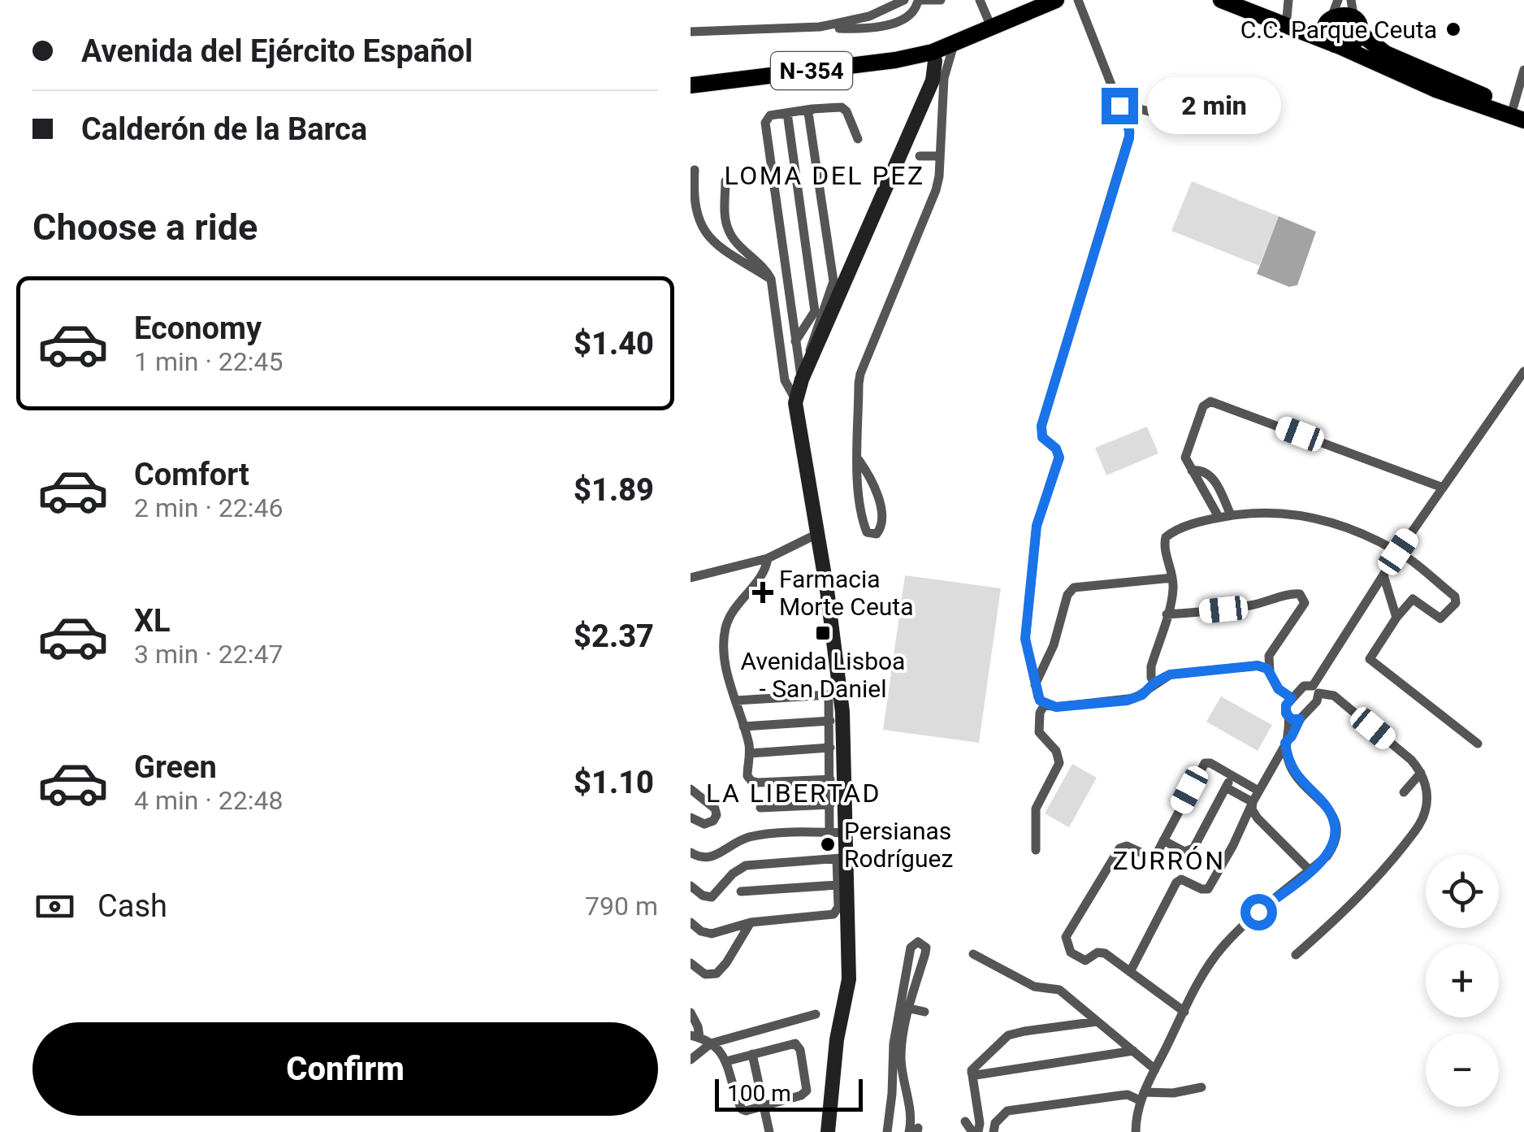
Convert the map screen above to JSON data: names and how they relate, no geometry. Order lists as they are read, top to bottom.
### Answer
{
  "streets": {
    "highway": ["N-354"]
  },
  "districts": ["LOMA DEL PEZ", "LA LIBERTAD", "ZURRÓN"],
  "places": {
    "other": ["C.C. Parque Ceuta", "Persianas Rodríguez"],
    "health": ["Farmacia Morte Ceuta"],
    "transit": ["Avenida Lisboa - San Daniel"]
  },
  "scale_bar": "100 m",
  "page": {
    "banner": ["Avenida del Ejército Español", "Calderón de la Barca"],
    "bubble": "2 min",
    "heading": "Choose a ride",
    "list": [
      {
        "name": "Economy",
        "note": "1 min · 22:45",
        "value": "$1.40"
      },
      {
        "name": "Comfort",
        "note": "2 min · 22:46",
        "value": "$1.89"
      },
      {
        "name": "XL",
        "note": "3 min · 22:47",
        "value": "$2.37"
      },
      {
        "name": "Green",
        "note": "4 min · 22:48",
        "value": "$1.10"
      }
    ],
    "map_buttons": ["+", "−"],
    "pay": ["Cash", "790 m"],
    "buttons": "Confirm",
    "scale": "100 m"
  }
}
